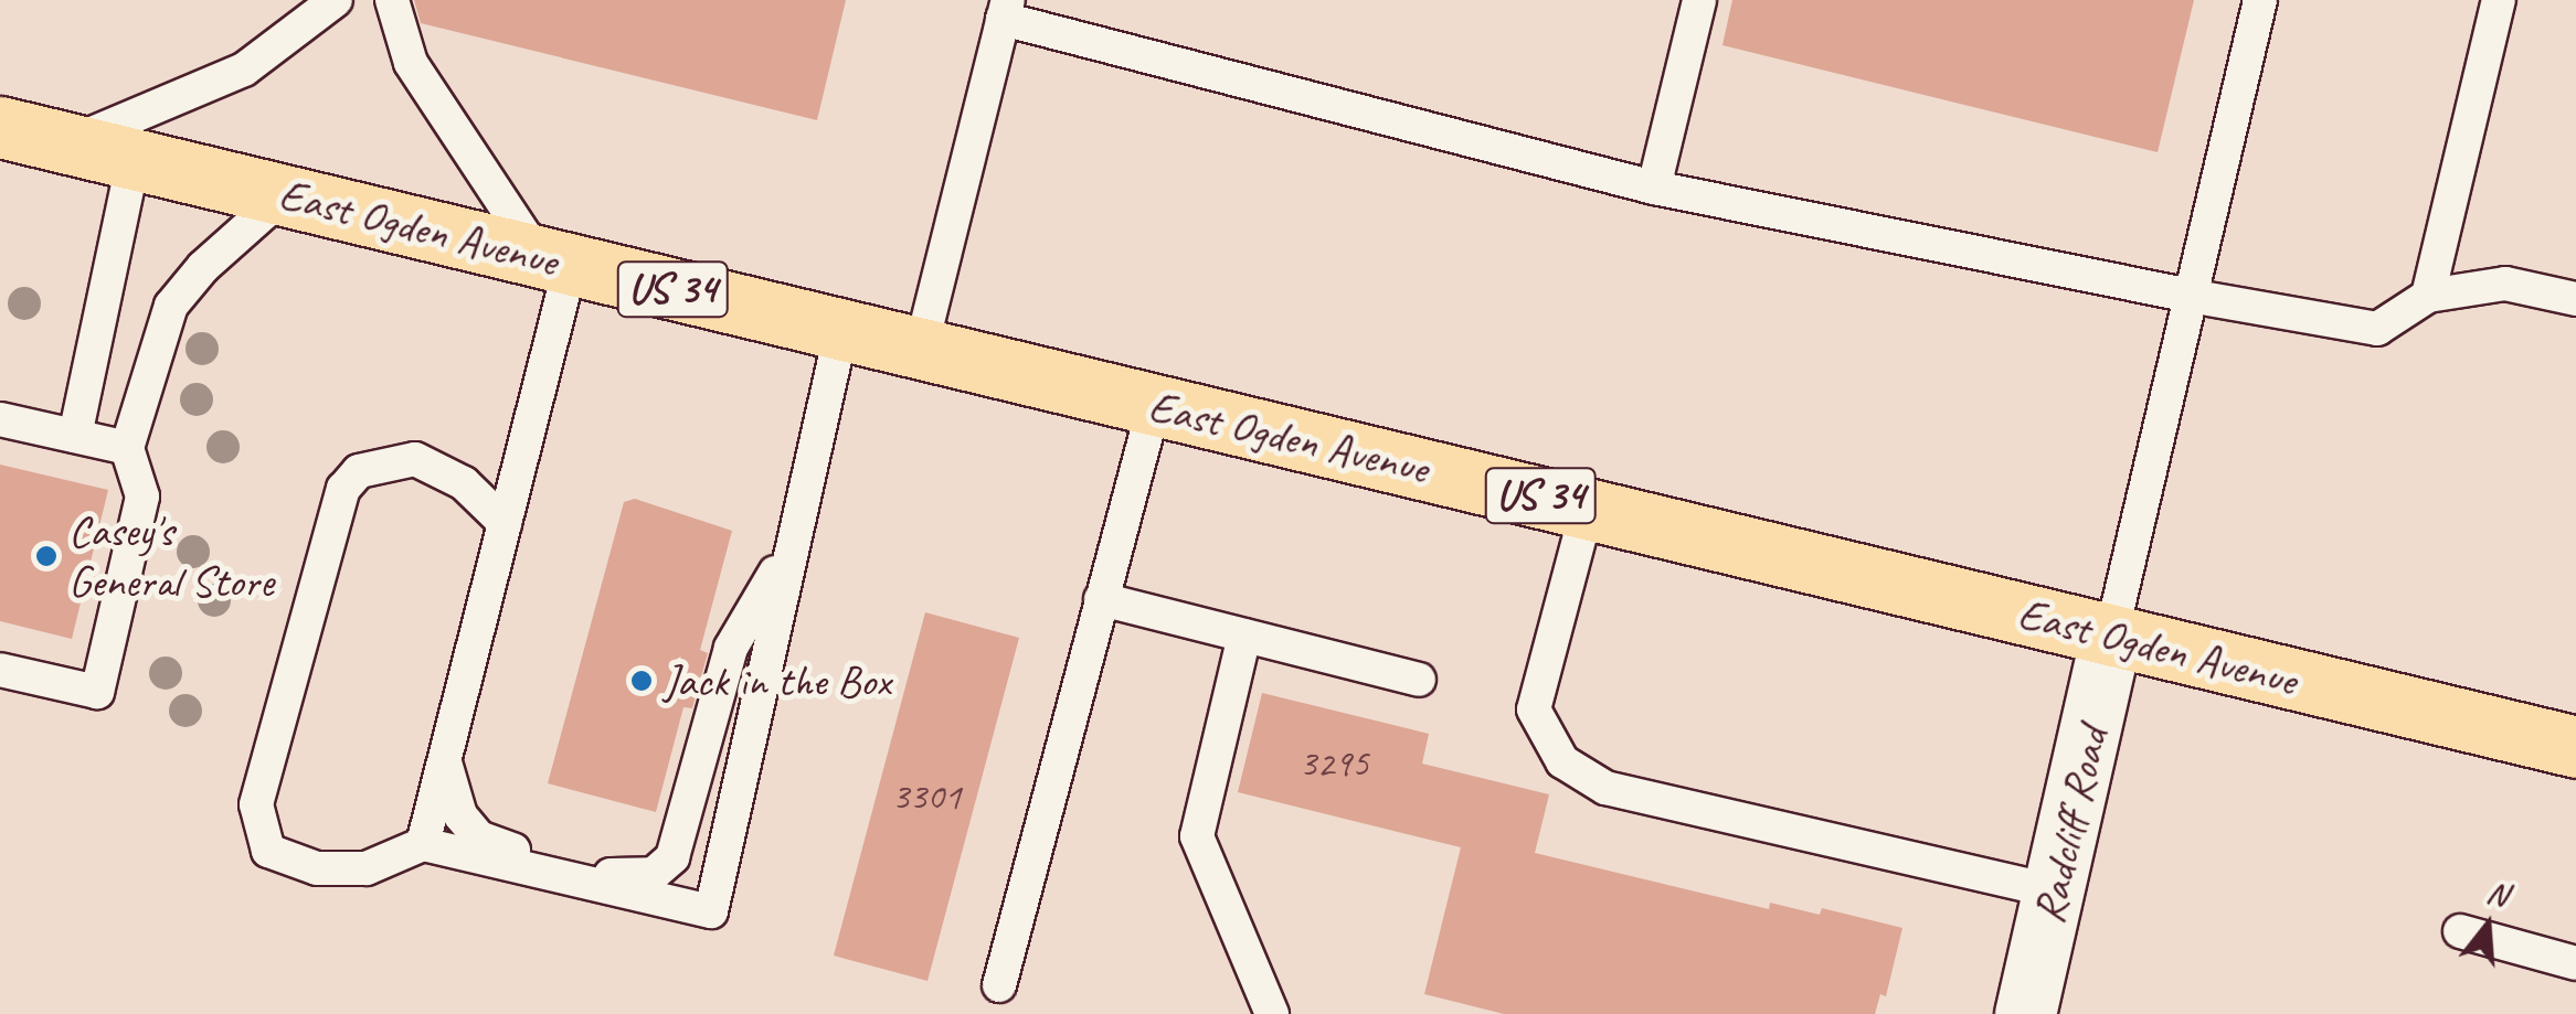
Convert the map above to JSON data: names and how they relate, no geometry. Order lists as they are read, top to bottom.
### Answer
{
  "streets": {
    "main road": ["East Ogden Avenue", "US 34"],
    "street": ["Radcliff Road"]
  },
  "crossings": [
    ["East Ogden Avenue", "Radcliff Road"]
  ],
  "places": ["Casey's General Store", "Jack in the Box"],
  "house_numbers": ["3295", "3301"],
  "north": "top"
}
